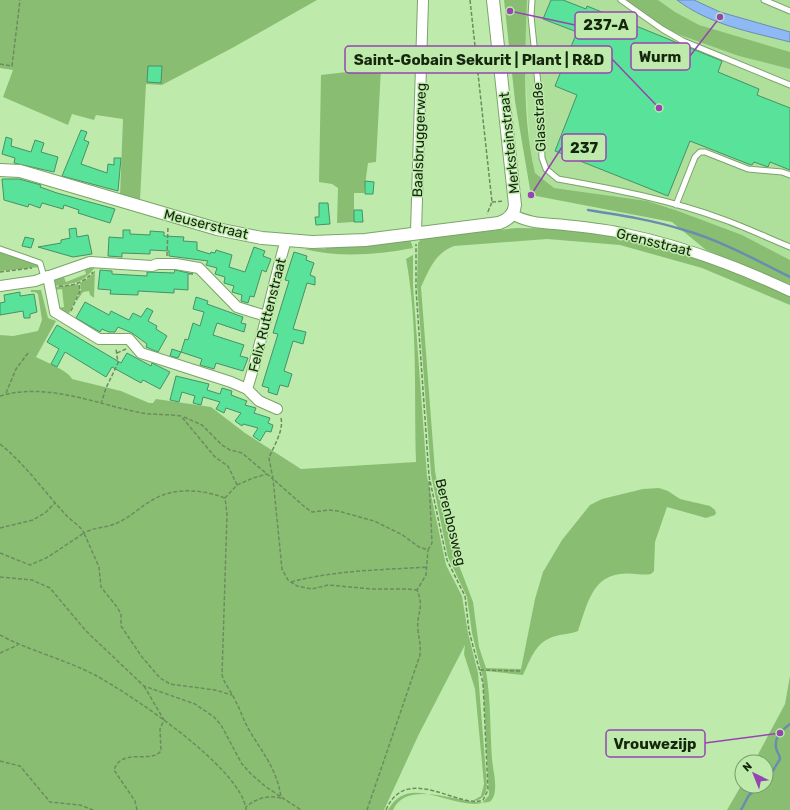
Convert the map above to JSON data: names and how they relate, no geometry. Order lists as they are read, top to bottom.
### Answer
{
  "streets": {
    "street": [
      "Baalsbruggerweg",
      "Merksteinstraat",
      "Meuserstraat",
      "Grensstraat",
      "Felix Ruttenstraat"
    ],
    "lane": ["Glasstraße"],
    "path": ["Berenbosweg"]
  },
  "crossings": [
    ["Baalsbruggerweg", "Meuserstraat"],
    ["Baalsbruggerweg", "Berenbosweg"],
    ["Merksteinstraat", "Grensstraat"],
    ["Meuserstraat", "Felix Ruttenstraat"],
    ["Meuserstraat", "Berenbosweg"]
  ],
  "places": [
    "237-A",
    "Wurm",
    "Saint-Gobain Sekurit | Plant | R&D",
    "237",
    "Vrouwezijp"
  ],
  "north": "top left"
}
